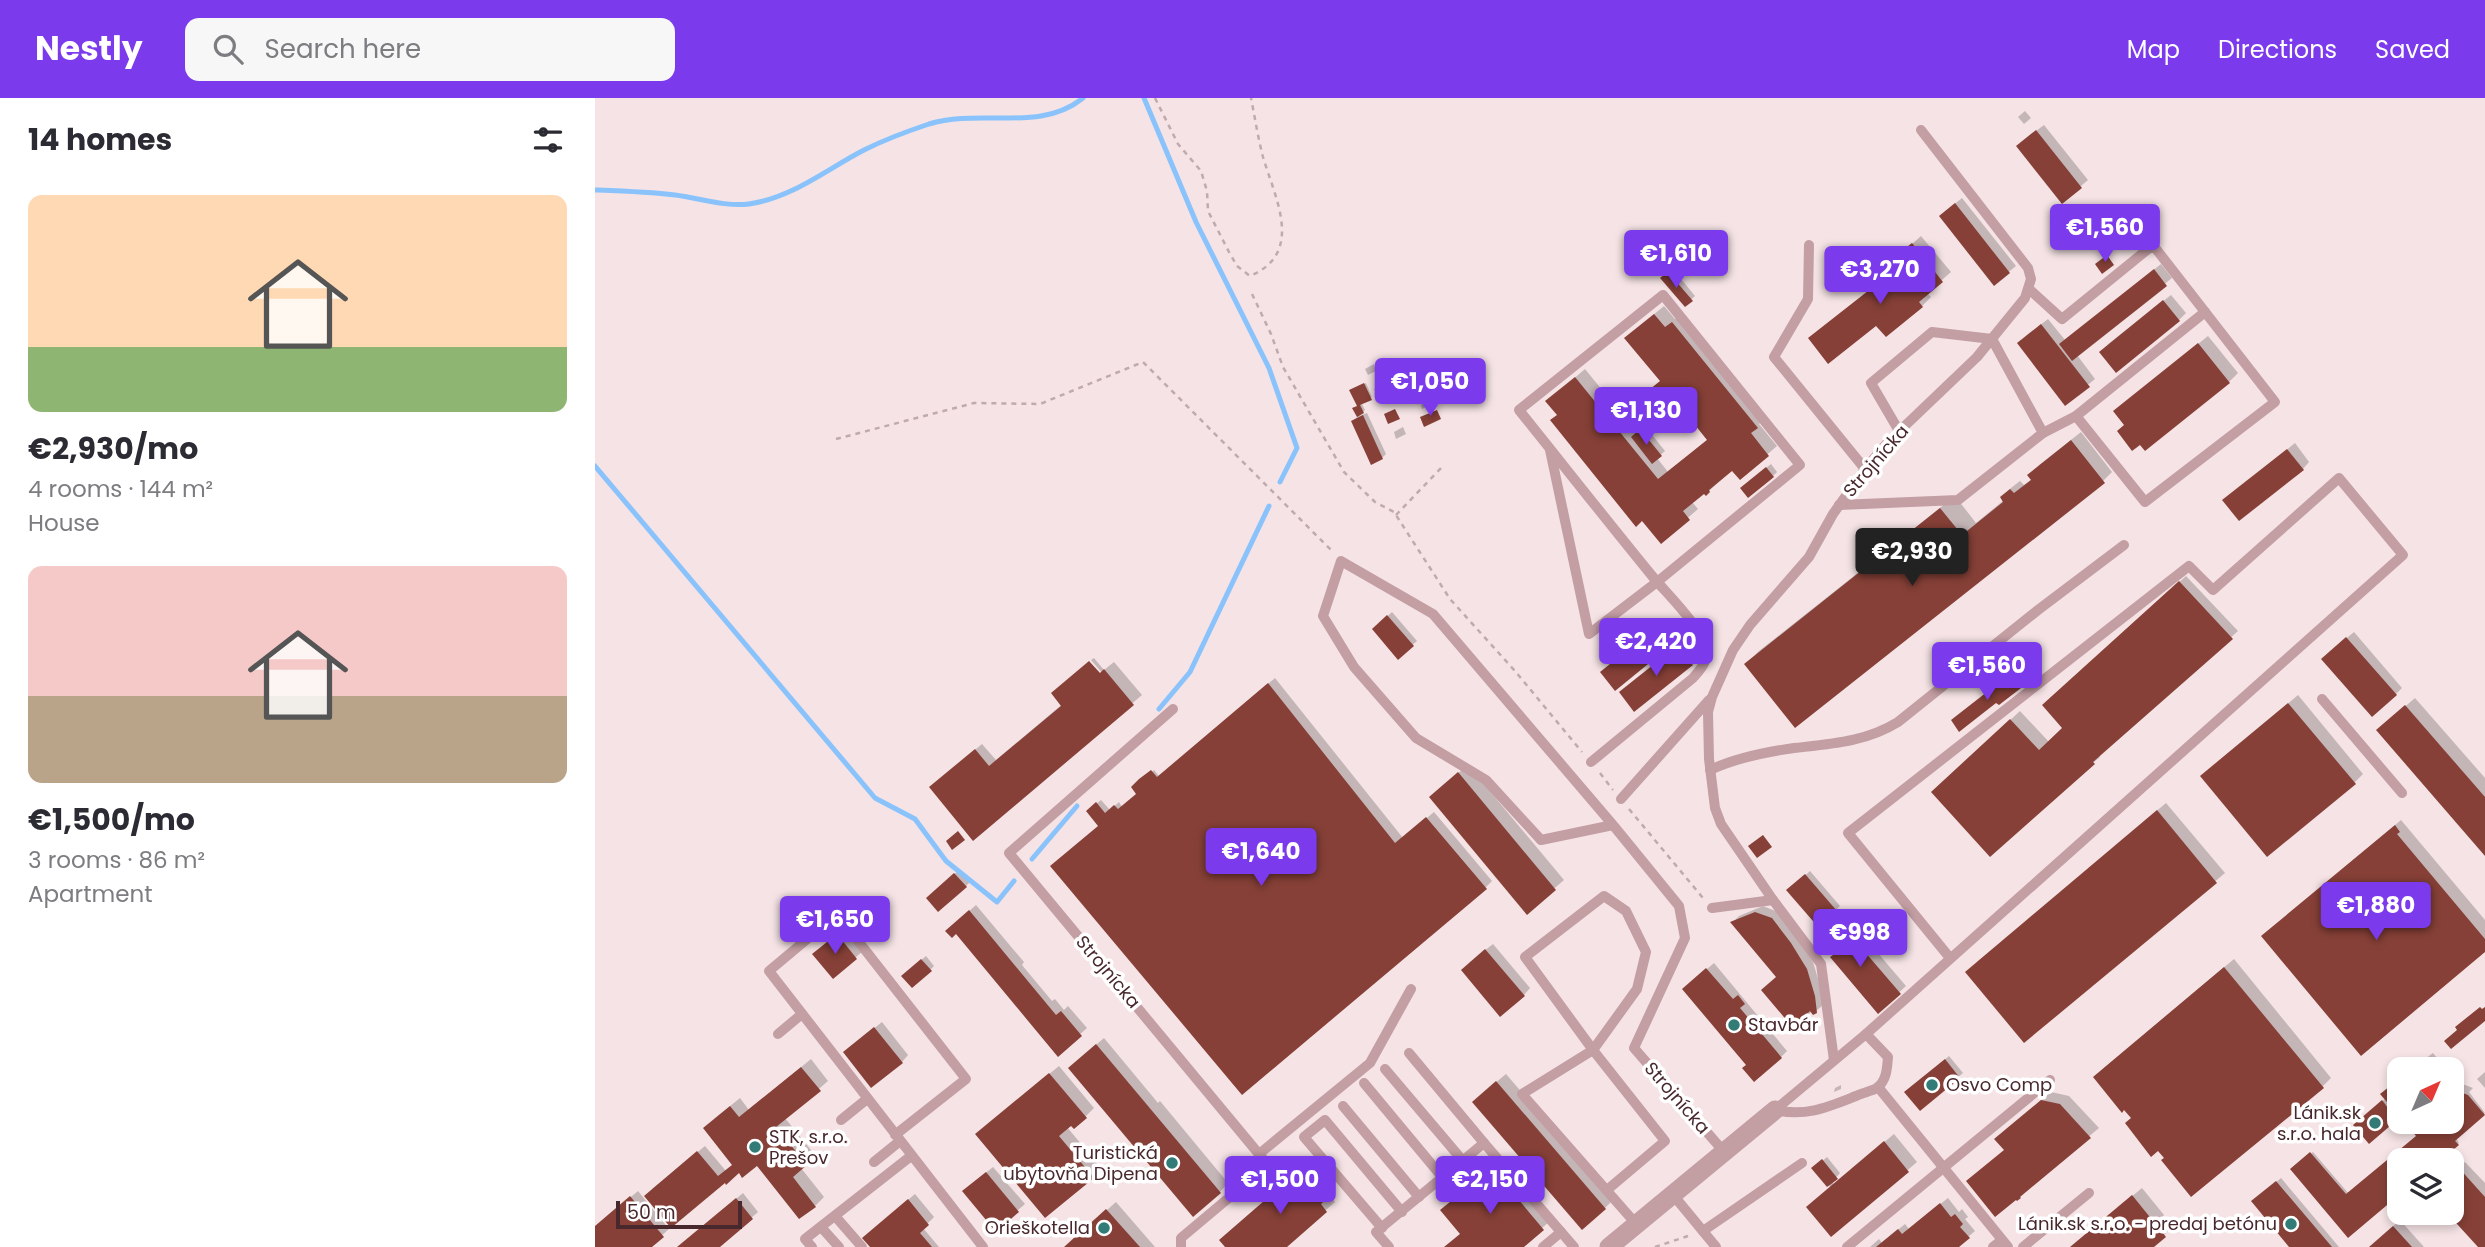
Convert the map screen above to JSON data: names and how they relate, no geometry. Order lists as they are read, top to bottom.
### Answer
{
  "streets": {
    "lane": ["Strojnícka"]
  },
  "places": [
    "Stavbár",
    "Osvo Comp",
    "Lánik.sk s.r.o. hala",
    "STK, s.r.o. Prešov",
    "Turistická ubytovňa Dipena",
    "Lánik.sk s.r.o. - predaj betónu",
    "Orieškotella"
  ],
  "scale_bar": "50 m",
  "north": "top right",
  "page": {
    "header": "Nestly",
    "search": "Search here",
    "nav": ["Map", "Directions", "Saved"],
    "heading": "14 homes",
    "list": [
      {
        "name": "€2,930/mo",
        "note": "4 rooms · 144 m² · House"
      },
      {
        "name": "€1,500/mo",
        "note": "3 rooms · 86 m² · Apartment"
      }
    ],
    "price": [
      "€1,560",
      "€1,610",
      "€3,270",
      "€1,050",
      "€1,130",
      "€2,930",
      "€2,420",
      "€1,560",
      "€1,640",
      "€1,880",
      "€1,650",
      "€998",
      "€1,500",
      "€2,150"
    ],
    "scale": "50 m"
  }
}
